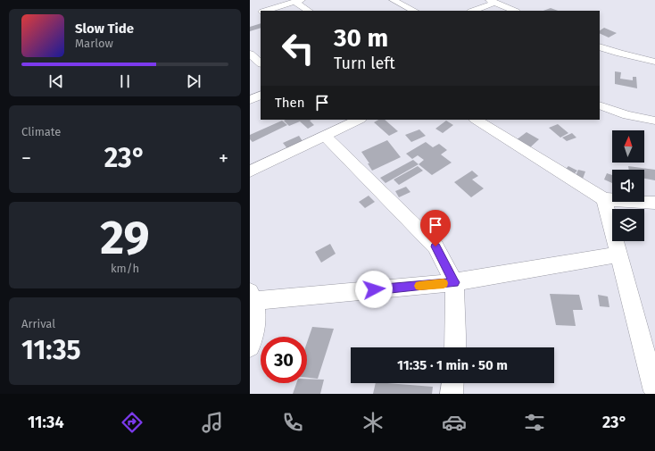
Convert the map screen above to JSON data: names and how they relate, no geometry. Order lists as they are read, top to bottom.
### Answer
{
  "north": "top",
  "page": {
    "turn": ["30 m", "Turn left"],
    "song": ["Slow Tide", "Marlow"],
    "then": "Then",
    "tile": [
      "Climate",
      ["29", "km/h"],
      ["Arrival", "11:35"]
    ],
    "heat": ["−", "23°", "+"],
    "limit": "30",
    "trip": "11:35 · 1 min · 50 m",
    "tabs": ["11:34", "23°"]
  }
}
